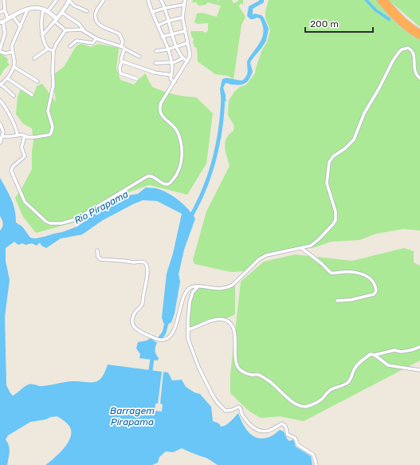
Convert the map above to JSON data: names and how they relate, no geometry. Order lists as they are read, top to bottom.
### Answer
{
  "water": ["Rio Pirapama", "Barragem Pirapama"],
  "scale_bar": "200 m"
}
